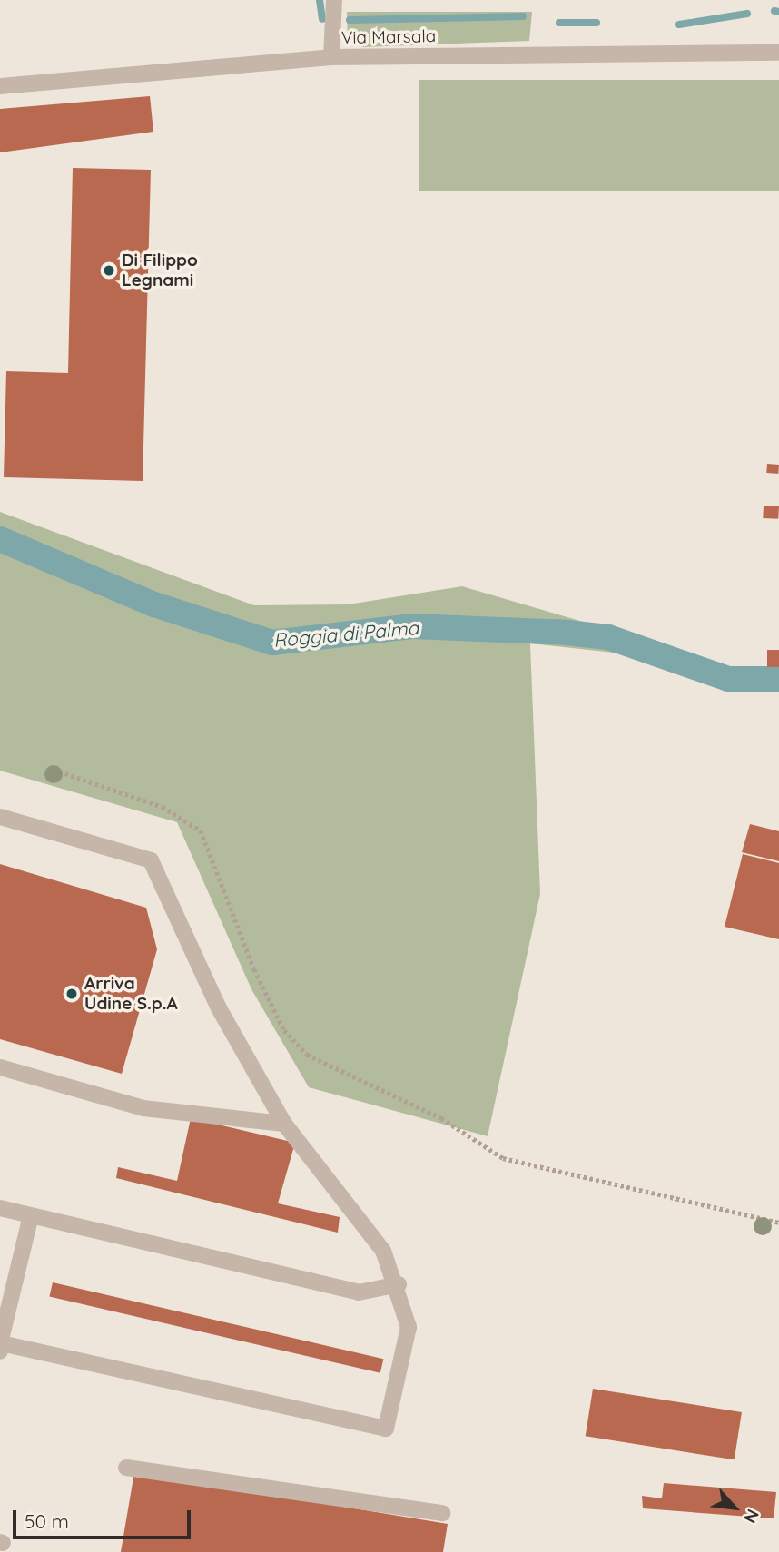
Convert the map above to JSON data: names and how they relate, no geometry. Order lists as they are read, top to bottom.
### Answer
{
  "streets": {
    "street": ["Via Marsala"]
  },
  "water": ["Roggia di Palma"],
  "places": ["Di Filippo Legnami", "Arriva Udine S.p.A"],
  "scale_bar": "50 m",
  "north": "bottom right"
}
